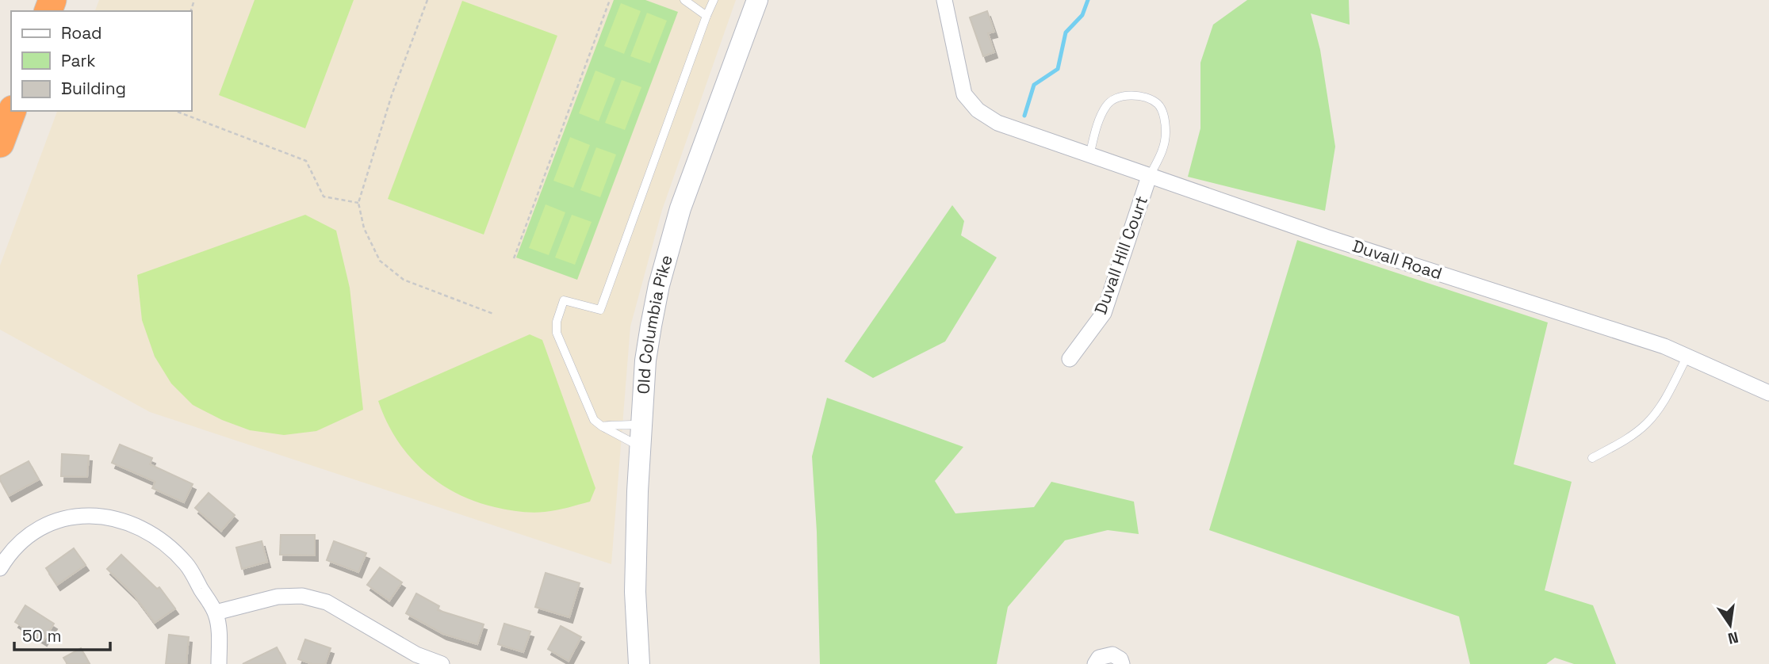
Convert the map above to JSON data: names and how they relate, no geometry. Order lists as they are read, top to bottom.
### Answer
{
  "streets": {
    "main road": ["Old Columbia Pike"],
    "street": ["Duvall Hill Court", "Duvall Road"]
  },
  "crossings": [
    ["Duvall Hill Court", "Duvall Road"]
  ],
  "legend": ["Road", "Park", "Building"],
  "scale_bar": "50 m",
  "north": "bottom"
}
